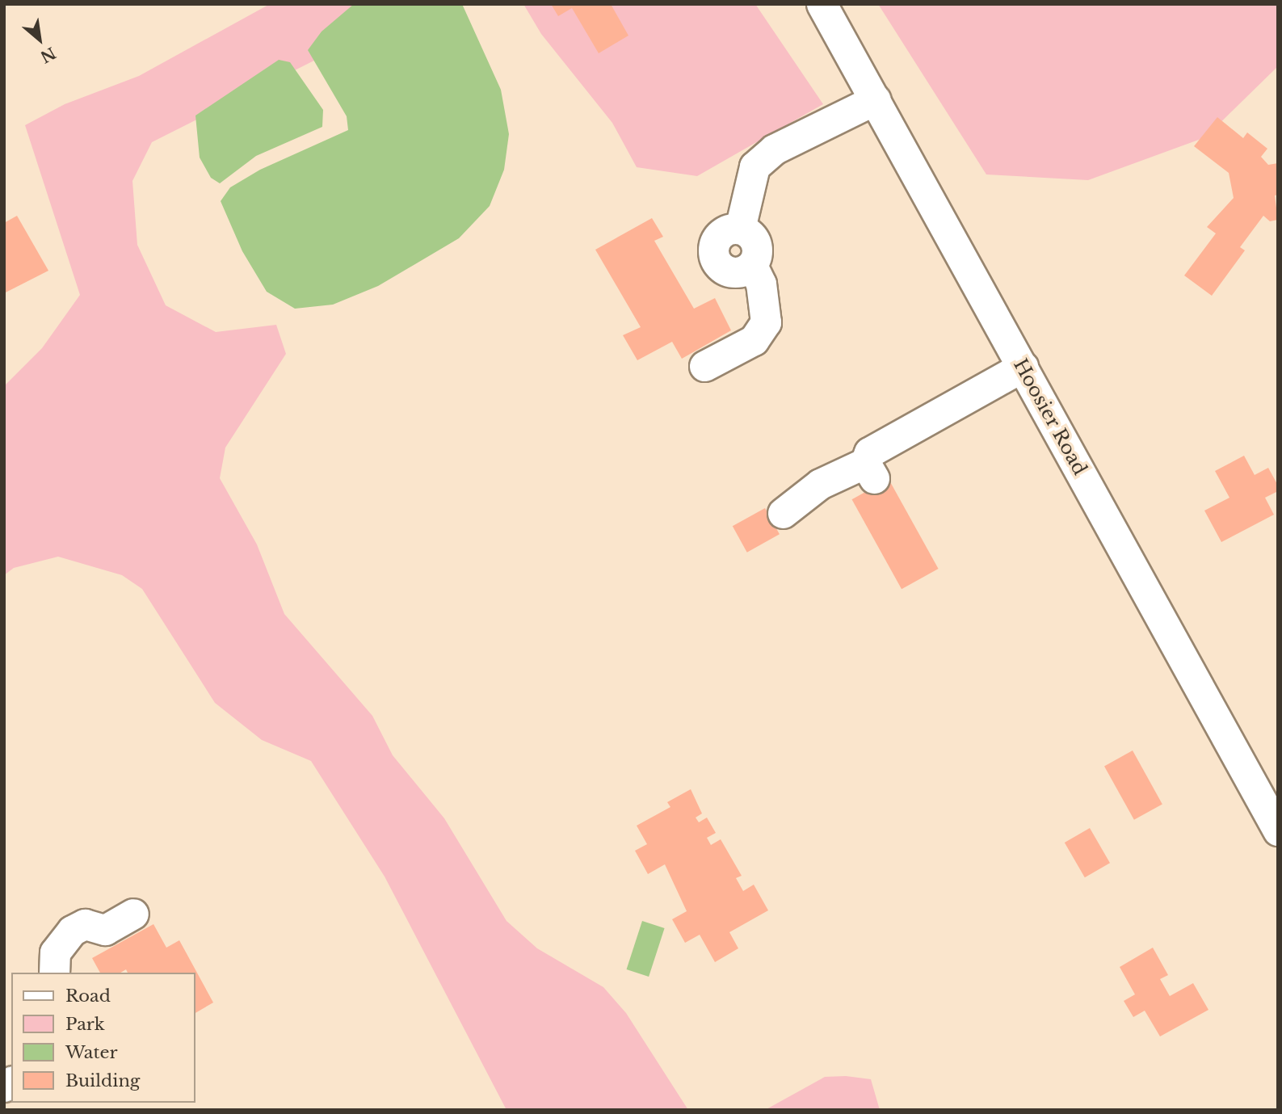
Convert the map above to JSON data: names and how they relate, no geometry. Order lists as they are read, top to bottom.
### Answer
{
  "streets": {
    "street": ["Hoosier Road"]
  },
  "legend": [
    "Road",
    "Park",
    "Water",
    "Building"
  ],
  "north": "bottom right"
}
